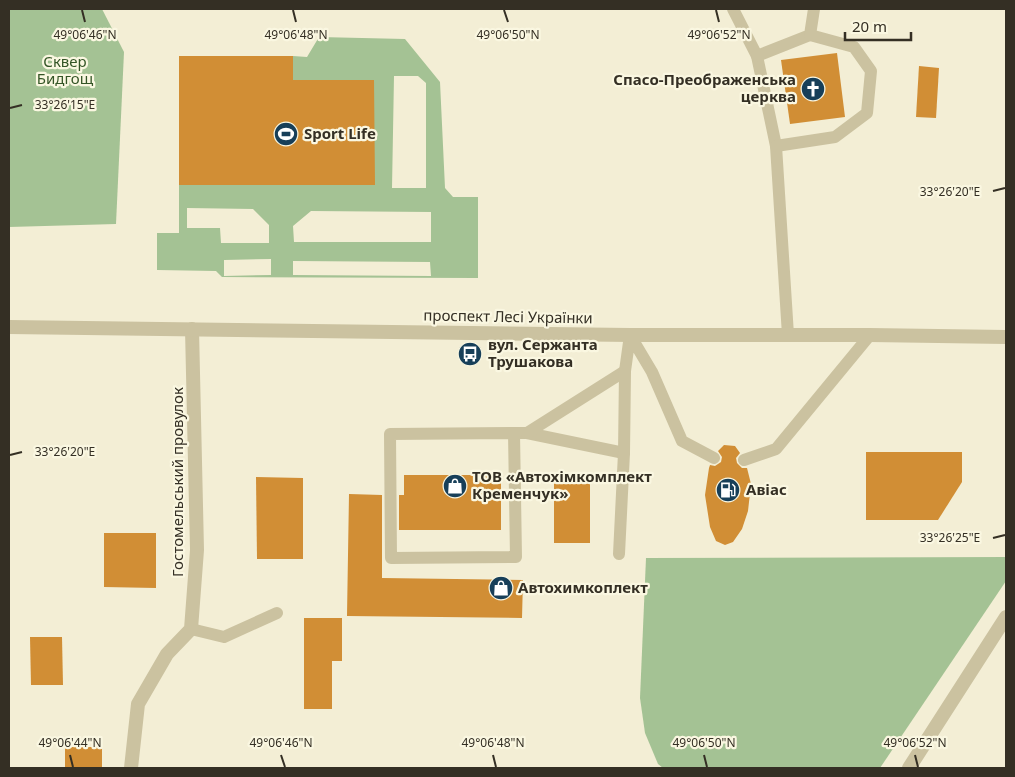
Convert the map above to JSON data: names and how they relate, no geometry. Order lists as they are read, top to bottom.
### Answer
{
  "streets": {
    "street": ["проспект Лесі Українки", "Гостомельський провулок"]
  },
  "crossings": [
    ["проспект Лесі Українки", "Гостомельський провулок"]
  ],
  "parks": ["Сквер Бидгощ"],
  "places": {
    "church": ["Спасо-Преображенська церква"],
    "sports": ["Sport Life"],
    "bus stop": ["вул. Сержанта Трушакова"],
    "shop": ["ТОВ «Автохімкомплект Кременчук»", "Автохимкоплект"],
    "fuel station": ["Авіас"]
  },
  "scale_bar": "20 m",
  "coordinates": [
    "49°06'46\"N",
    "49°06'48\"N",
    "49°06'50\"N",
    "49°06'52\"N",
    "33°26'15\"E",
    "33°26'20\"E",
    "33°26'25\"E",
    "49°06'44\"N"
  ]
}
